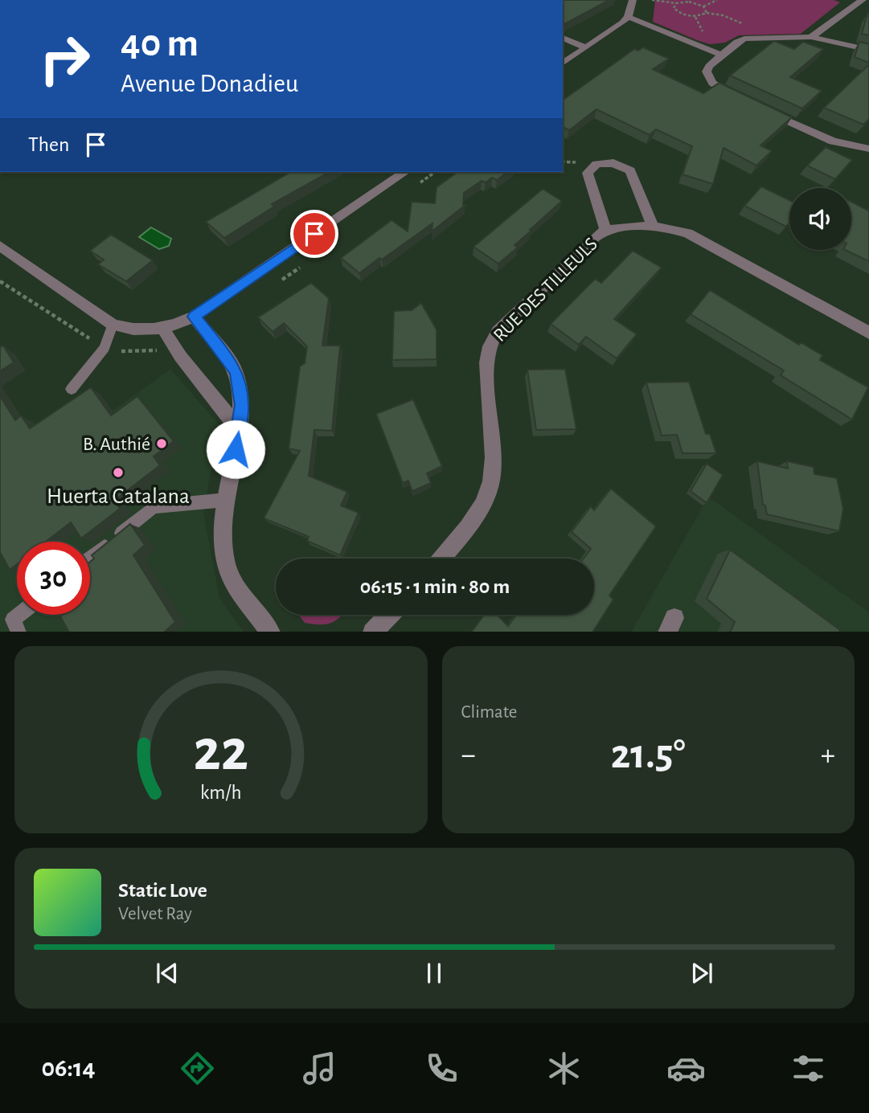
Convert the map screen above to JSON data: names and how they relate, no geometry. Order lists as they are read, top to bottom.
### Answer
{
  "streets": {
    "street": ["RUE DES TILLEULS"]
  },
  "places": ["B. Authié", "Huerta Catalana"],
  "page": {
    "turn": ["40 m", "Avenue Donadieu"],
    "then": "Then",
    "limit": "30",
    "trip": "06:15 · 1 min · 80 m",
    "tile": "Climate",
    "heat": ["−", "21.5°", "+"],
    "song": ["Static Love", "Velvet Ray"],
    "tabs": "06:14",
    "gauge": ["22", "km/h"]
  }
}
